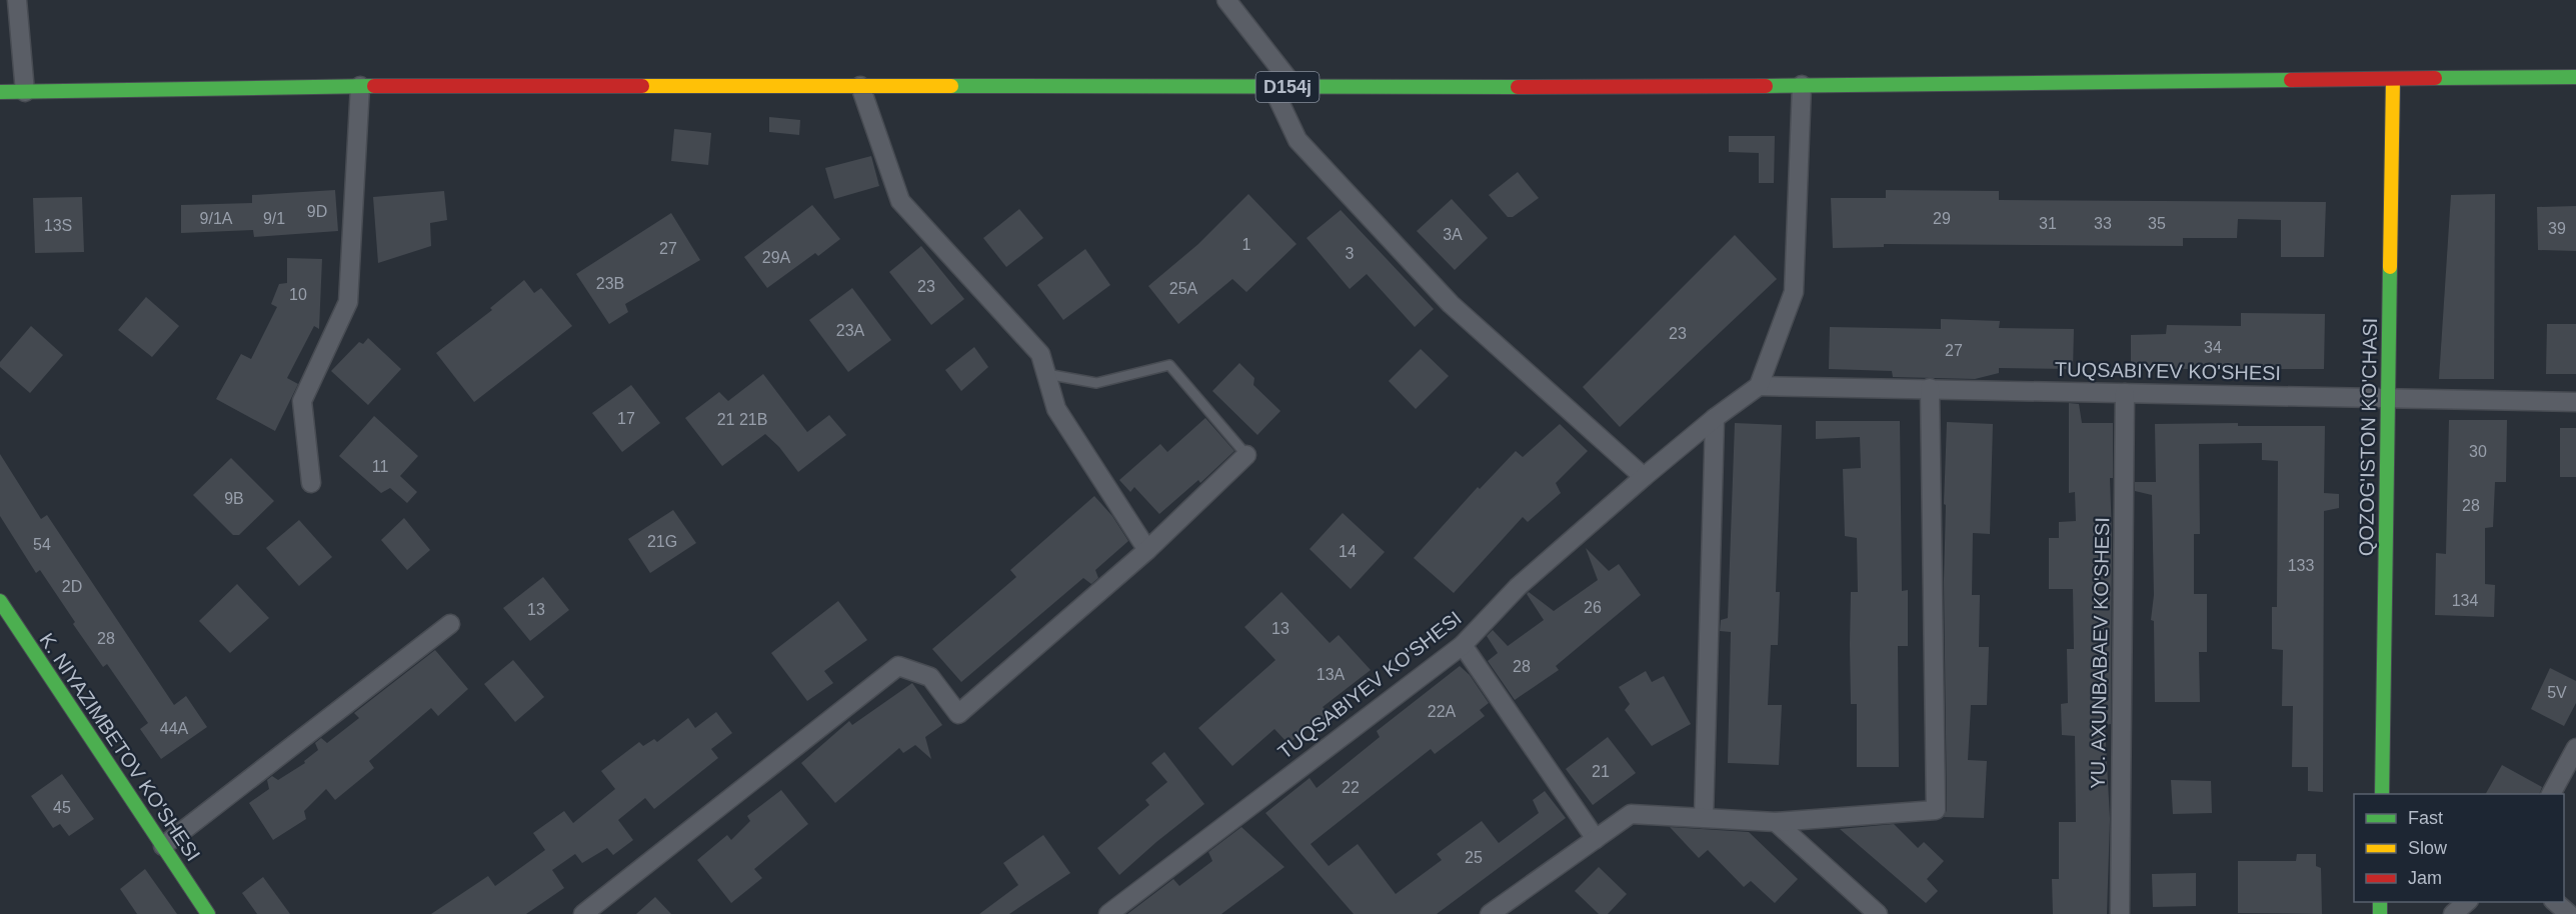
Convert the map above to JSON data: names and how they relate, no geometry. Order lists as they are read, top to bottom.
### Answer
{
  "streets": {
    "main road": ["D154j", "QOZOG'ISTON KO'CHASI", "K. NIYAZIMBETOV KO'SHESI"],
    "street": ["TUQSABIYEV KO'SHESI", "YU. AXUNBABAEV KO'SHESI"]
  },
  "crossings": [
    ["D154j", "QOZOG'ISTON KO'CHASI"],
    ["TUQSABIYEV KO'SHESI", "QOZOG'ISTON KO'CHASI"],
    ["TUQSABIYEV KO'SHESI", "YU. AXUNBABAEV KO'SHESI"]
  ],
  "house_numbers": [
    "9D",
    "9/1A",
    "9/1",
    "29",
    "31",
    "33",
    "35",
    "13S",
    "39",
    "3A",
    "1",
    "27",
    "3",
    "29A",
    "23B",
    "23",
    "25A",
    "10",
    "23A",
    "23",
    "34",
    "27",
    "17",
    "21 21B",
    "30",
    "11",
    "9B",
    "28",
    "21G",
    "54",
    "14",
    "133",
    "2D",
    "134",
    "26",
    "13",
    "13",
    "28",
    "28",
    "13A",
    "5V",
    "22A",
    "44A",
    "21",
    "22",
    "45",
    "25"
  ],
  "legend": ["Fast", "Slow", "Jam"]
}
